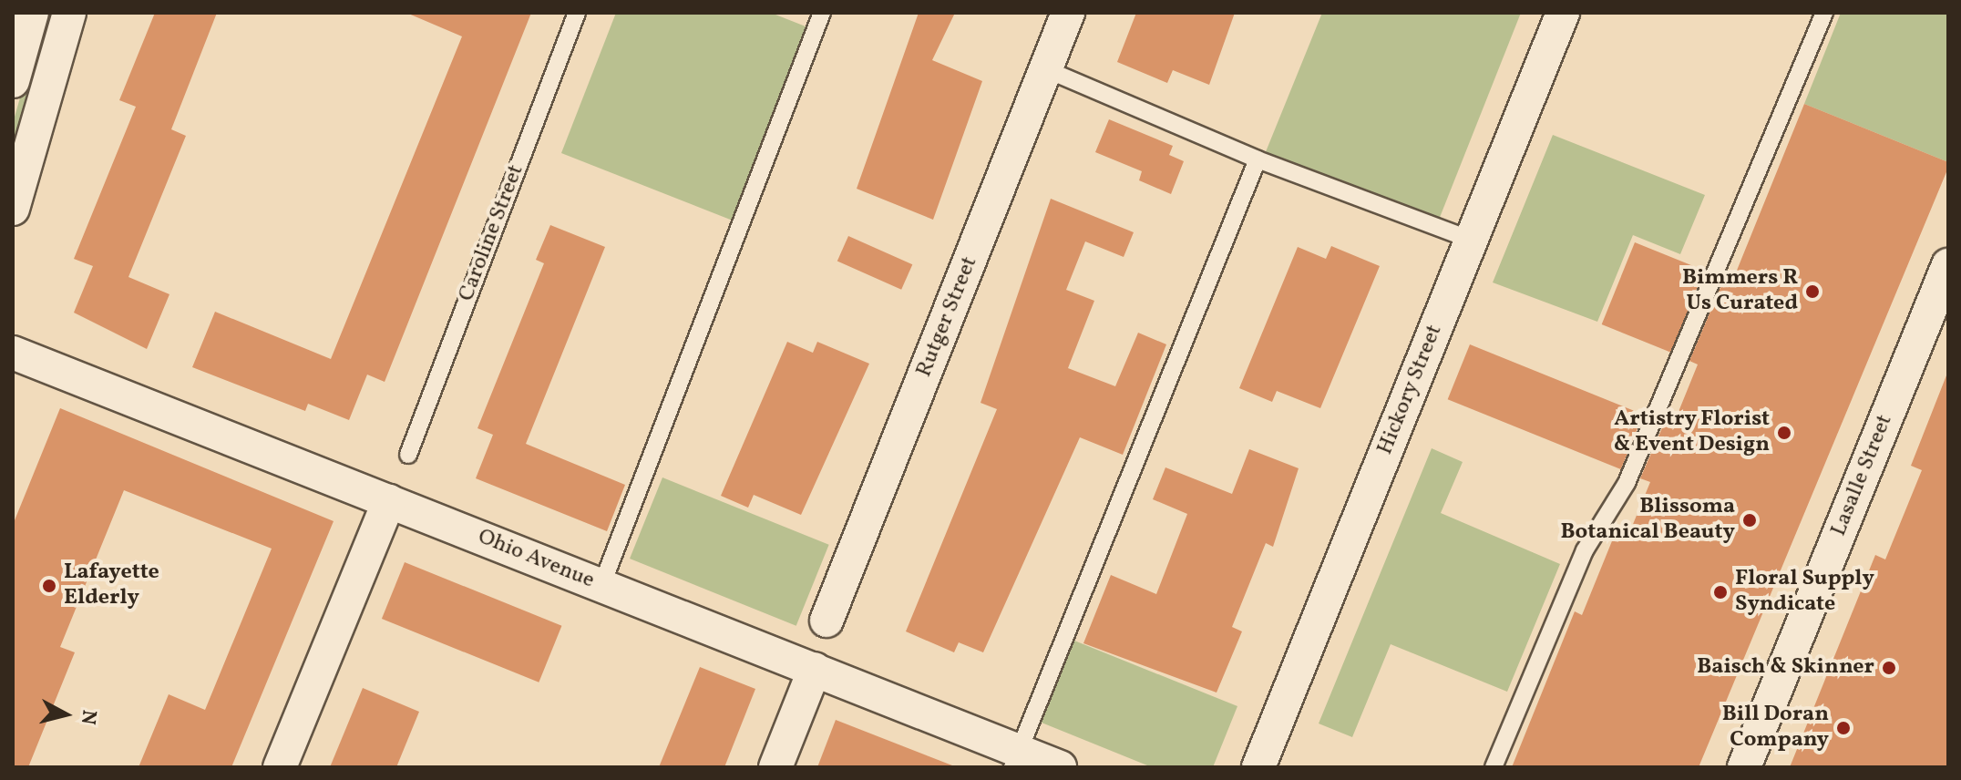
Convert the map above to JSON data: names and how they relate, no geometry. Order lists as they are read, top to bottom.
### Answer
{
  "streets": {
    "street": [
      "Rutger Street",
      "Hickory Street",
      "Lasalle Street",
      "Ohio Avenue"
    ],
    "lane": ["Caroline Street"]
  },
  "places": [
    "Bimmers R Us Curated",
    "Artistry Florist & Event Design",
    "Blissoma Botanical Beauty",
    "Lafayette Elderly",
    "Floral Supply Syndicate",
    "Baisch & Skinner",
    "Bill Doran Company"
  ],
  "north": "right"
}
